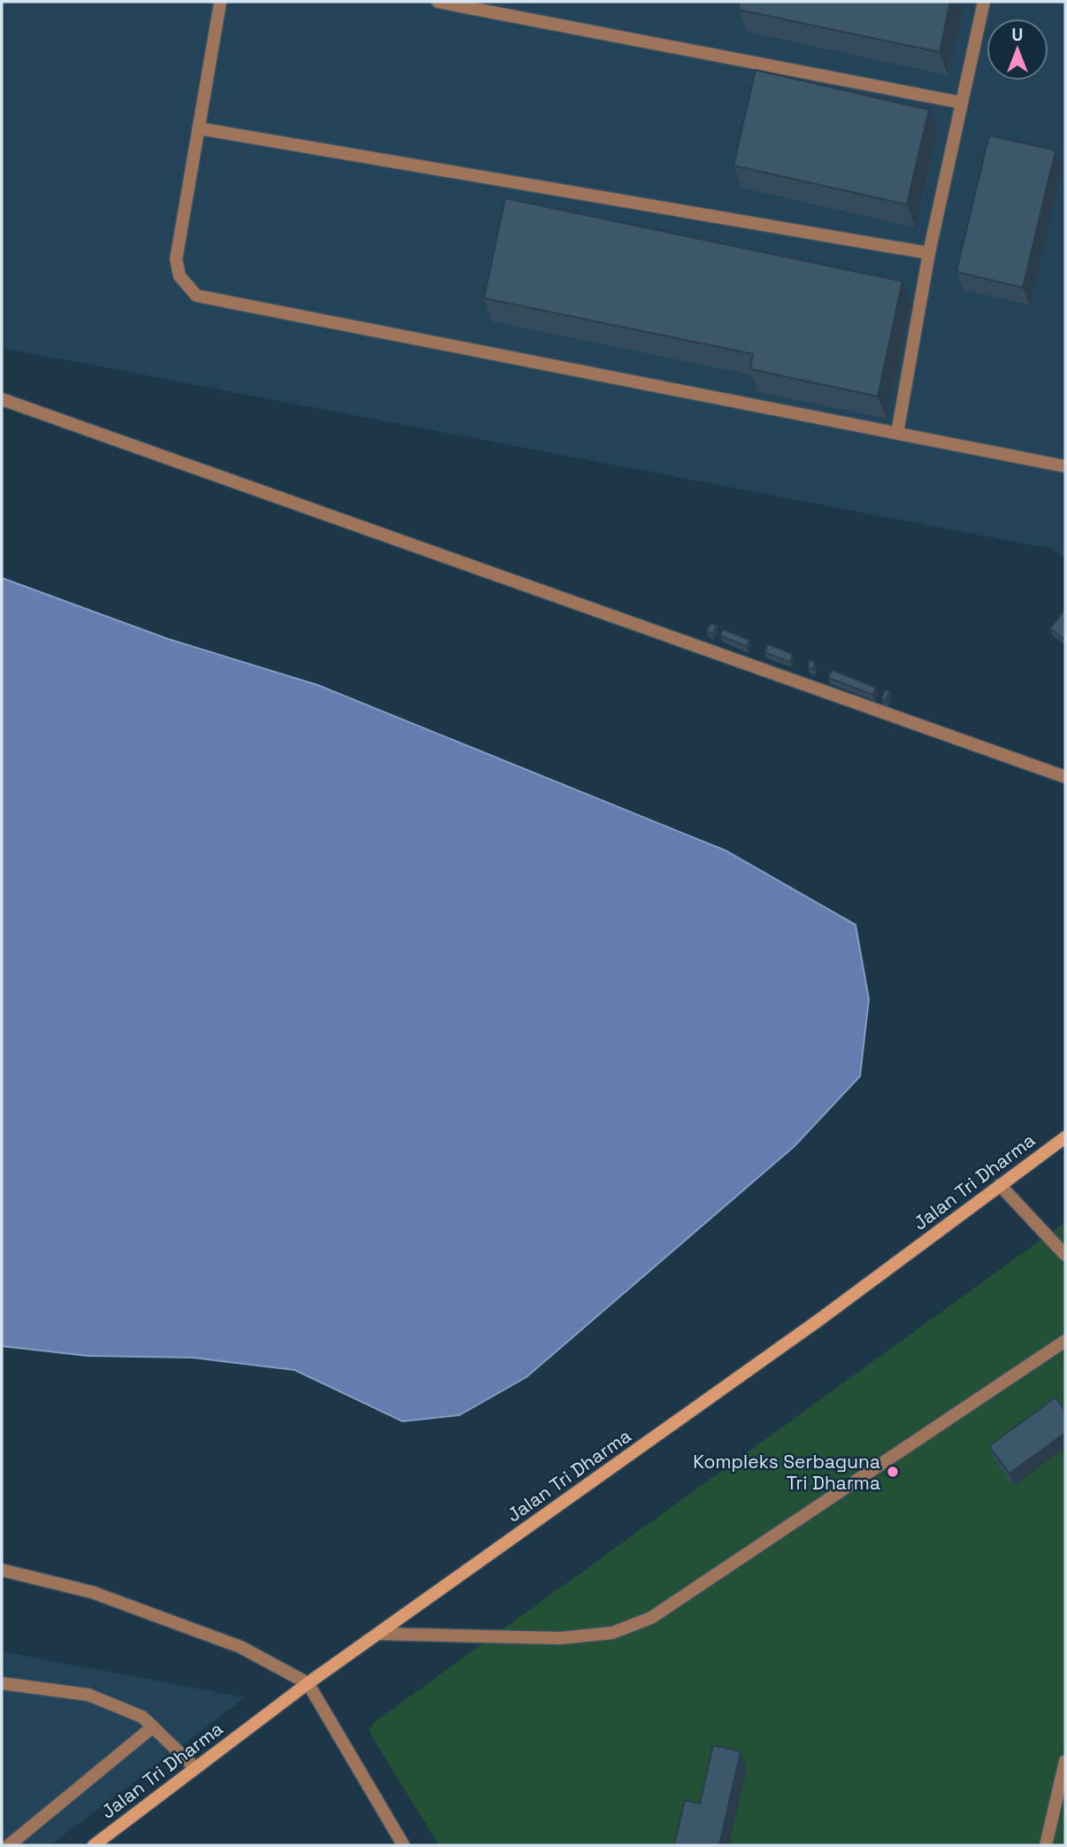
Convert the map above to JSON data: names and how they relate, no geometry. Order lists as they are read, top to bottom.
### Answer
{
  "streets": {
    "main road": ["Jalan Tri Dharma"]
  },
  "places": ["Kompleks Serbaguna Tri Dharma"],
  "north": "top"
}
